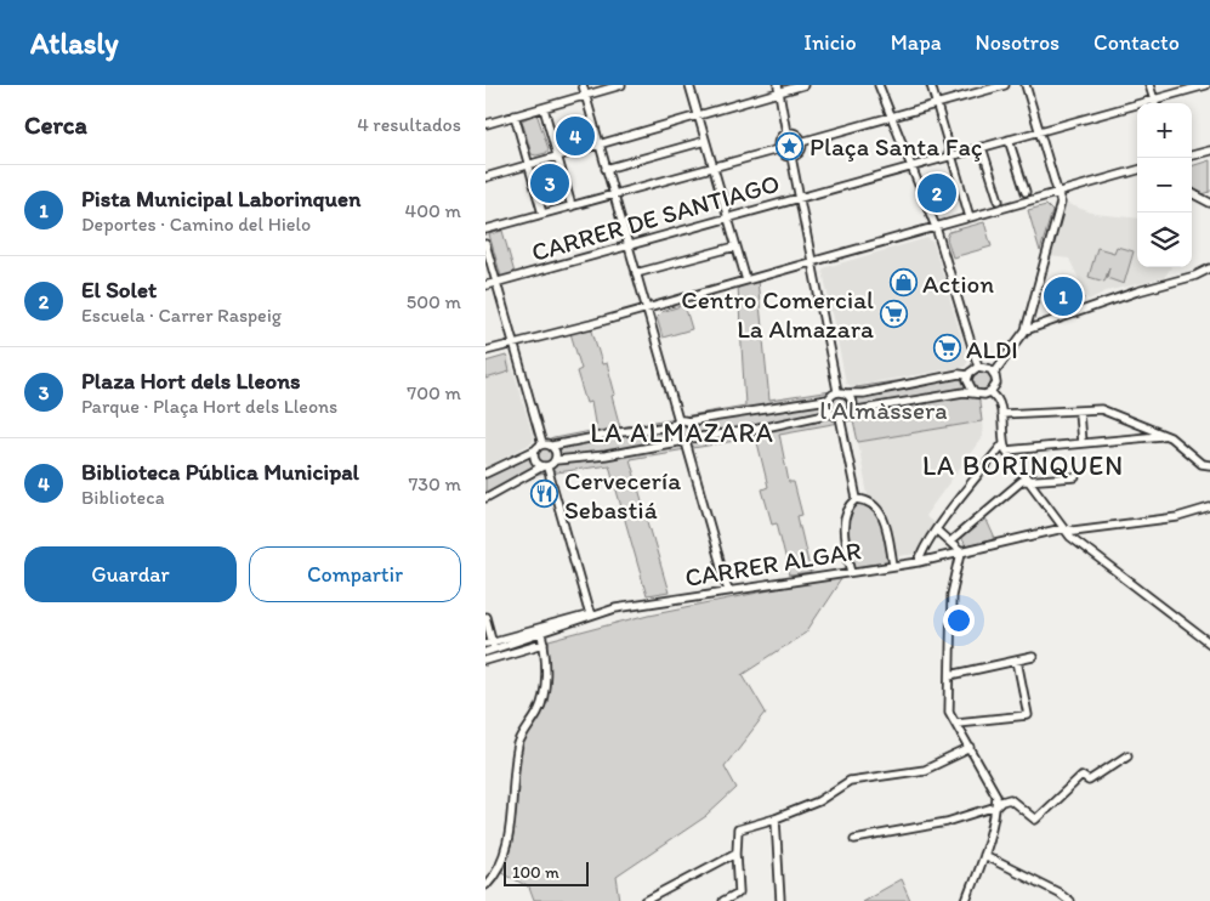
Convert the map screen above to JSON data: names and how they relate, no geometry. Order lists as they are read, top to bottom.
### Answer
{
  "streets": {
    "street": ["CARRER DE SANTIAGO", "CARRER ALGAR"]
  },
  "districts": ["LA ALMAZARA", "LA BORINQUEN"],
  "parks": ["l'Almàssera"],
  "places": {
    "place": ["Plaça Santa Faç"],
    "shop": ["Action"],
    "supermarket": ["Centro Comercial La Almazara", "ALDI"],
    "restaurant": ["Cervecería Sebastiá"]
  },
  "scale_bar": "100 m",
  "page": {
    "header": "Atlasly",
    "nav": [
      "Inicio",
      "Mapa",
      "Nosotros",
      "Contacto"
    ],
    "heading": ["Cerca", "4 resultados"],
    "map_buttons": ["+", "−"],
    "pins": [
      "4",
      "3",
      "2",
      "1"
    ],
    "list": [
      {
        "mark": "1",
        "name": "Pista Municipal Laborinquen",
        "note": "Deportes · Camino del Hielo",
        "value": "400 m"
      },
      {
        "mark": "2",
        "name": "El Solet",
        "note": "Escuela · Carrer Raspeig",
        "value": "500 m"
      },
      {
        "mark": "3",
        "name": "Plaza Hort dels Lleons",
        "note": "Parque · Plaça Hort dels Lleons",
        "value": "700 m"
      },
      {
        "mark": "4",
        "name": "Biblioteca Pública Municipal",
        "note": "Biblioteca",
        "value": "730 m"
      }
    ],
    "buttons": ["Guardar", "Compartir"],
    "scale": "100 m"
  }
}
